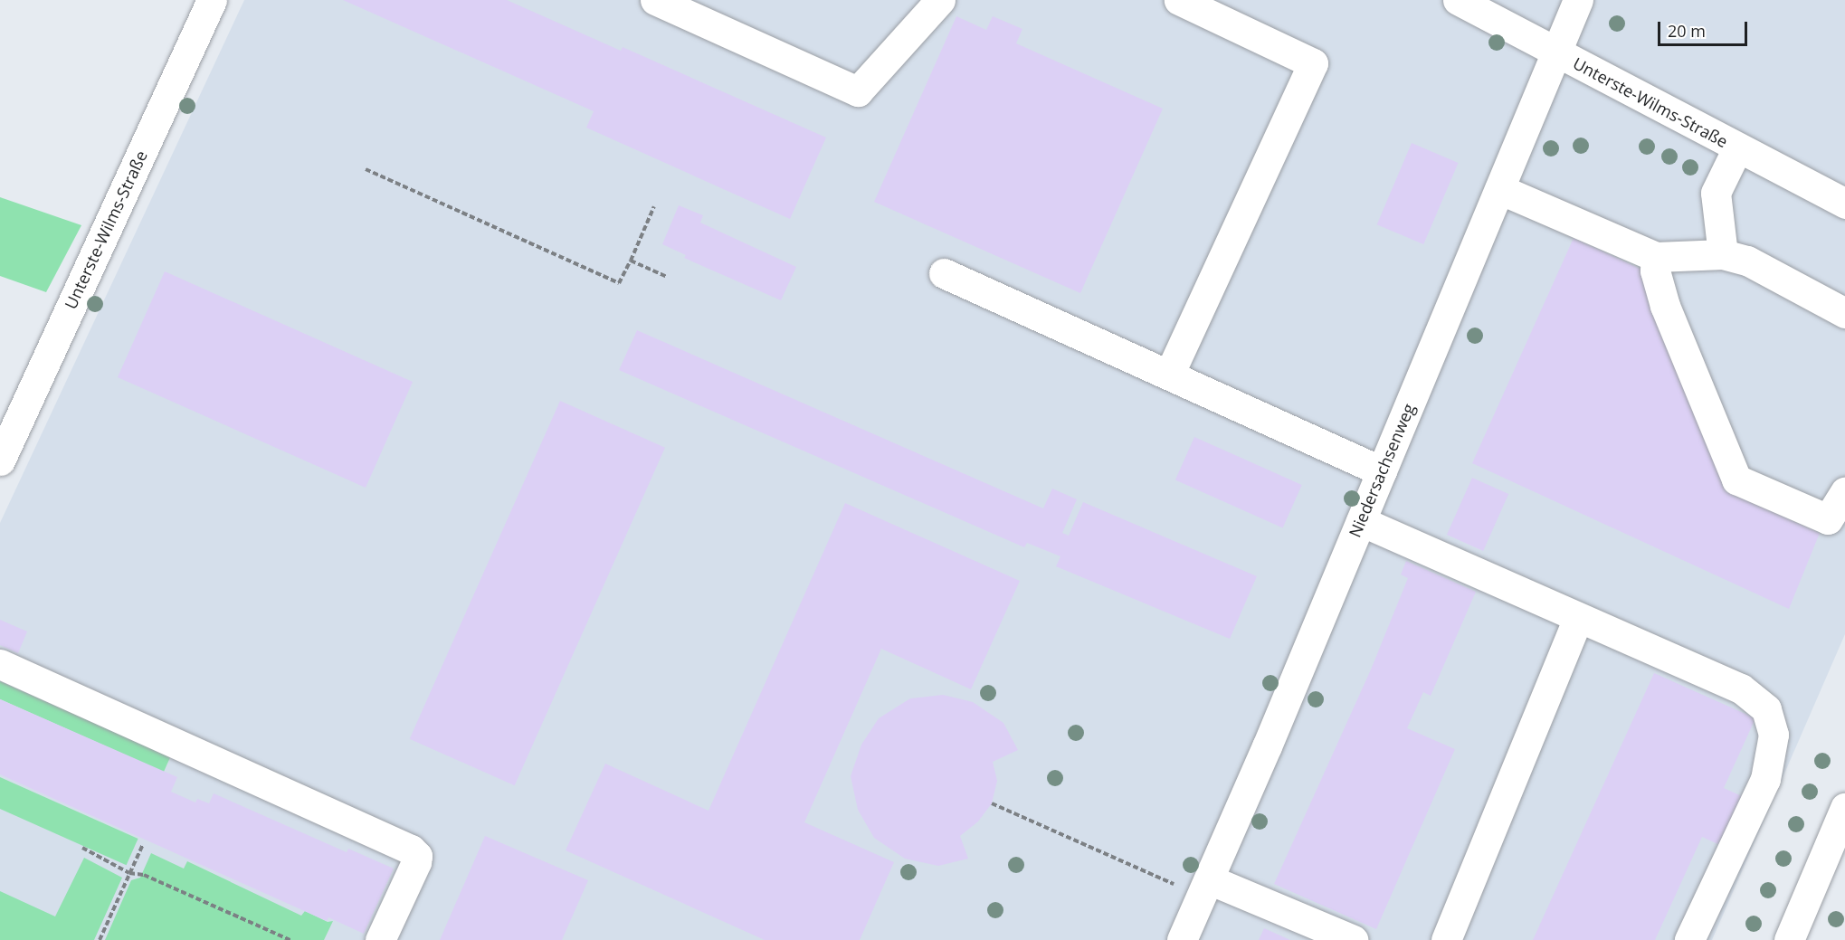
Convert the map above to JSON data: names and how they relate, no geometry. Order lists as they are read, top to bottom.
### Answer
{
  "streets": {
    "street": ["Unterste-Wilms-Straße", "Niedersachsenweg"]
  },
  "crossings": [
    ["Unterste-Wilms-Straße", "Niedersachsenweg"]
  ],
  "scale_bar": "20 m"
}
